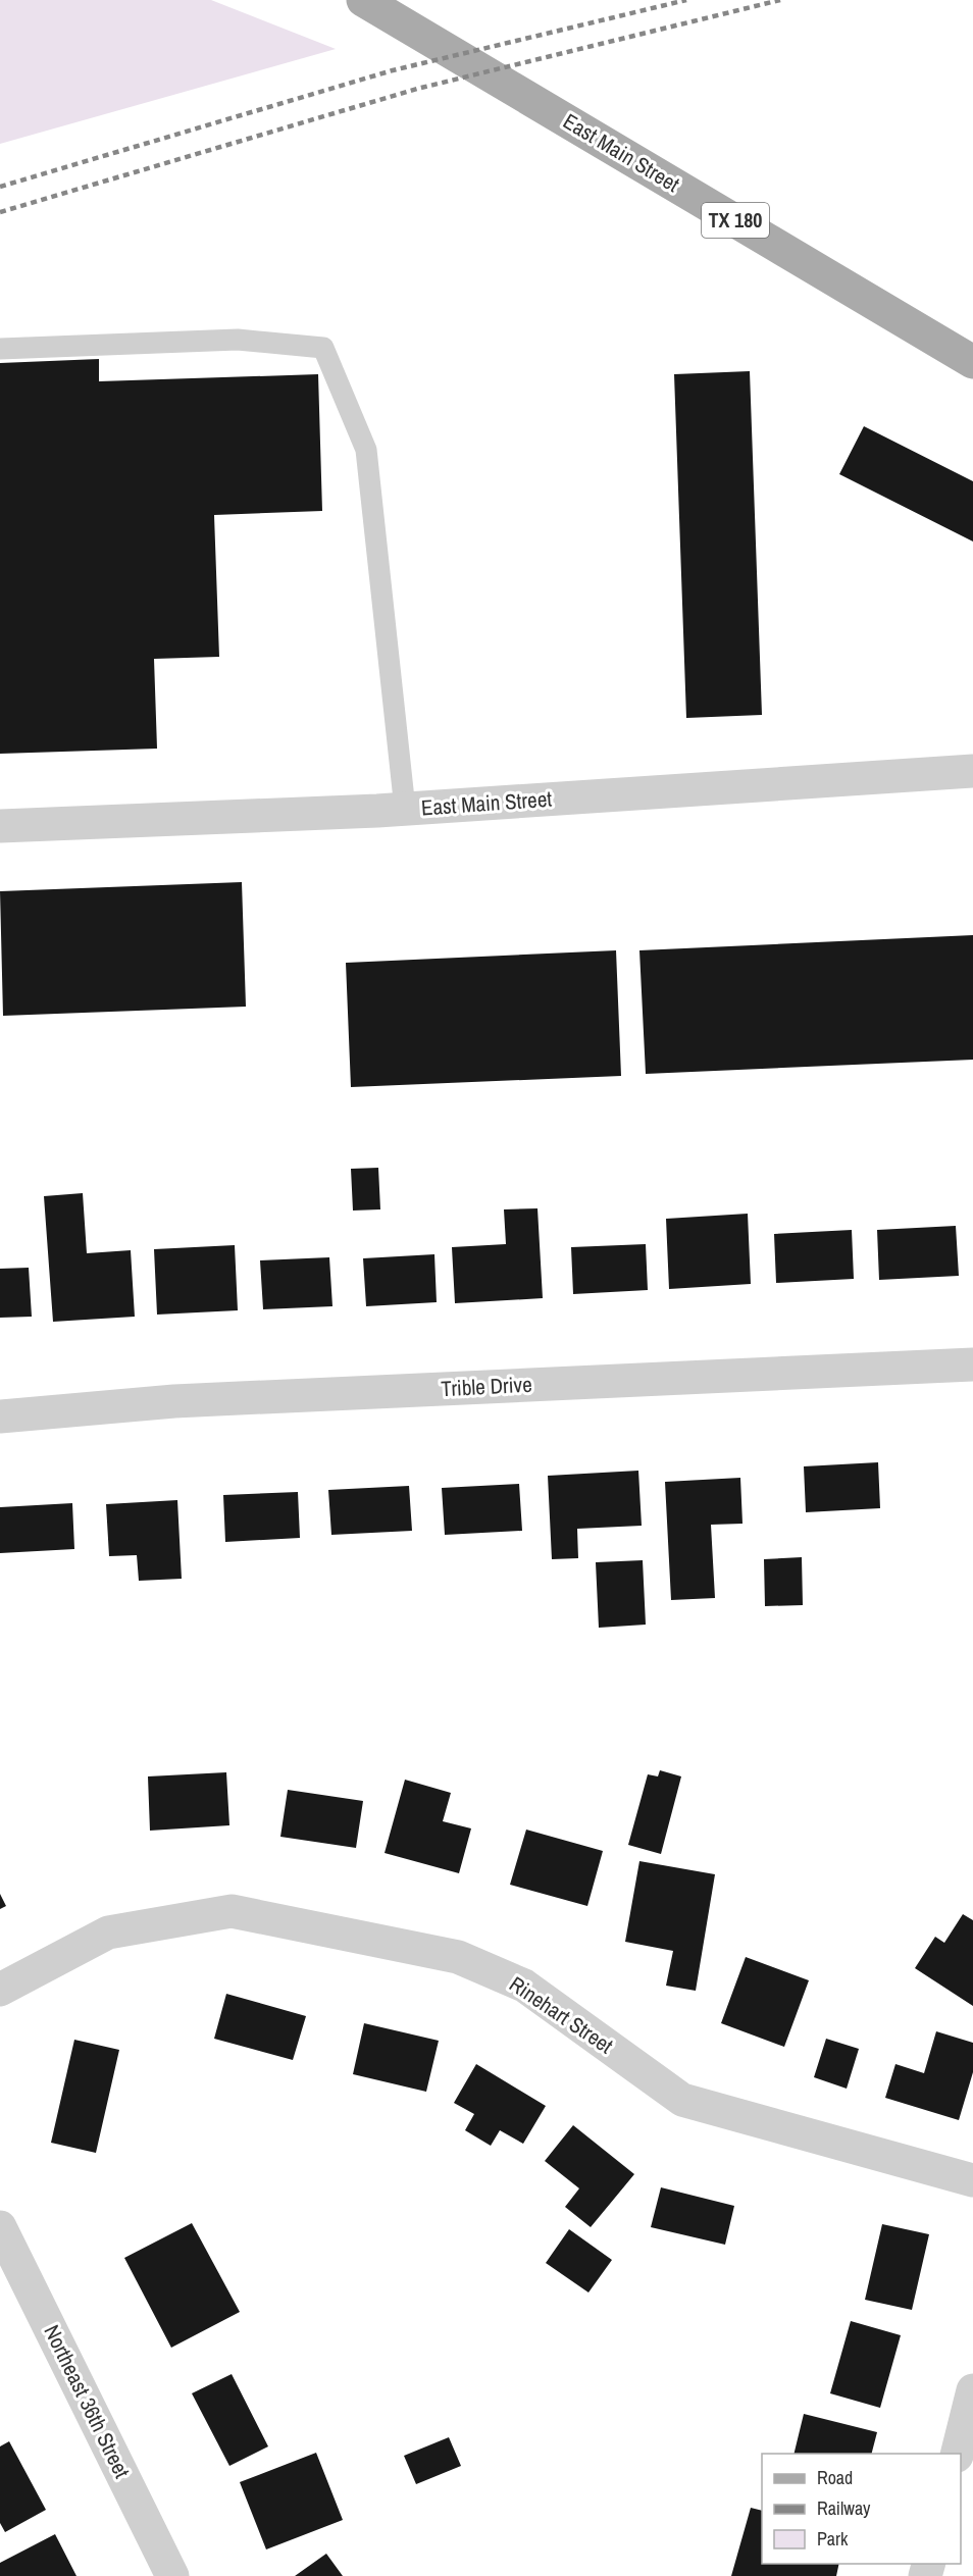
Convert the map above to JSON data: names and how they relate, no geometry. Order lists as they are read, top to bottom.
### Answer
{
  "streets": {
    "main road": ["East Main Street", "TX 180"],
    "street": ["Trible Drive", "Rinehart Street", "Northeast 36th Street"]
  },
  "legend": ["Road", "Railway", "Park"]
}
